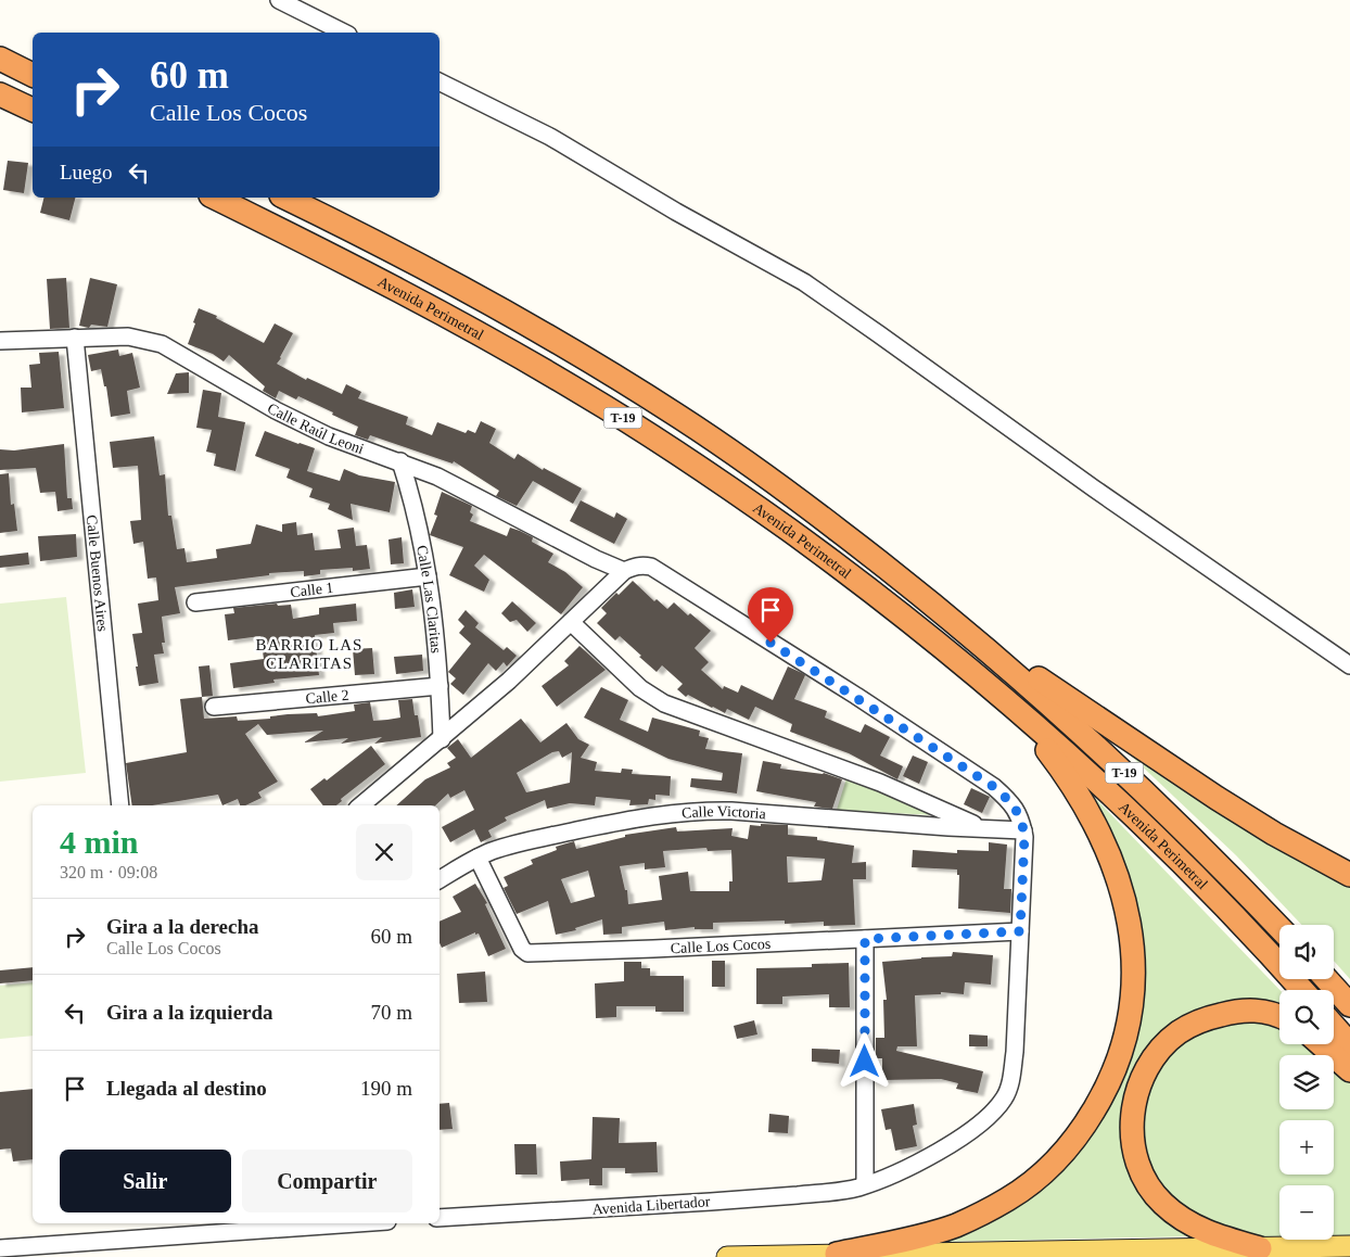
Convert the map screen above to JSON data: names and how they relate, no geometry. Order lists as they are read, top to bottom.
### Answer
{
  "streets": {
    "highway": ["Avenida Perimetral", "T-19"],
    "street": [
      "Calle Raúl Leoni",
      "Calle Buenos Aires",
      "Calle 1",
      "Calle Las Claritas",
      "Calle 2",
      "Calle Victoria",
      "Calle Los Cocos",
      "Avenida Libertador"
    ]
  },
  "crossings": [
    ["Calle Raúl Leoni", "Calle Buenos Aires"],
    ["Calle Raúl Leoni", "Calle Las Claritas"],
    ["Calle 1", "Calle Las Claritas"],
    ["Calle Las Claritas", "Calle 2"],
    ["Calle Victoria", "Calle Los Cocos"],
    ["Calle Victoria", "Avenida Libertador"],
    ["Calle Los Cocos", "Avenida Libertador"]
  ],
  "districts": ["BARRIO LAS CLARITAS"],
  "page": {
    "turn": ["60 m", "Calle Los Cocos"],
    "then": "Luego",
    "heading": ["4 min", "320 m · 09:08"],
    "list": [
      {
        "name": "Gira a la derecha",
        "note": "Calle Los Cocos",
        "value": "60 m"
      },
      {
        "name": "Gira a la izquierda",
        "value": "70 m"
      },
      {
        "name": "Llegada al destino",
        "value": "190 m"
      }
    ],
    "map_buttons": ["+", "−"],
    "buttons": ["Salir", "Compartir"]
  }
}
